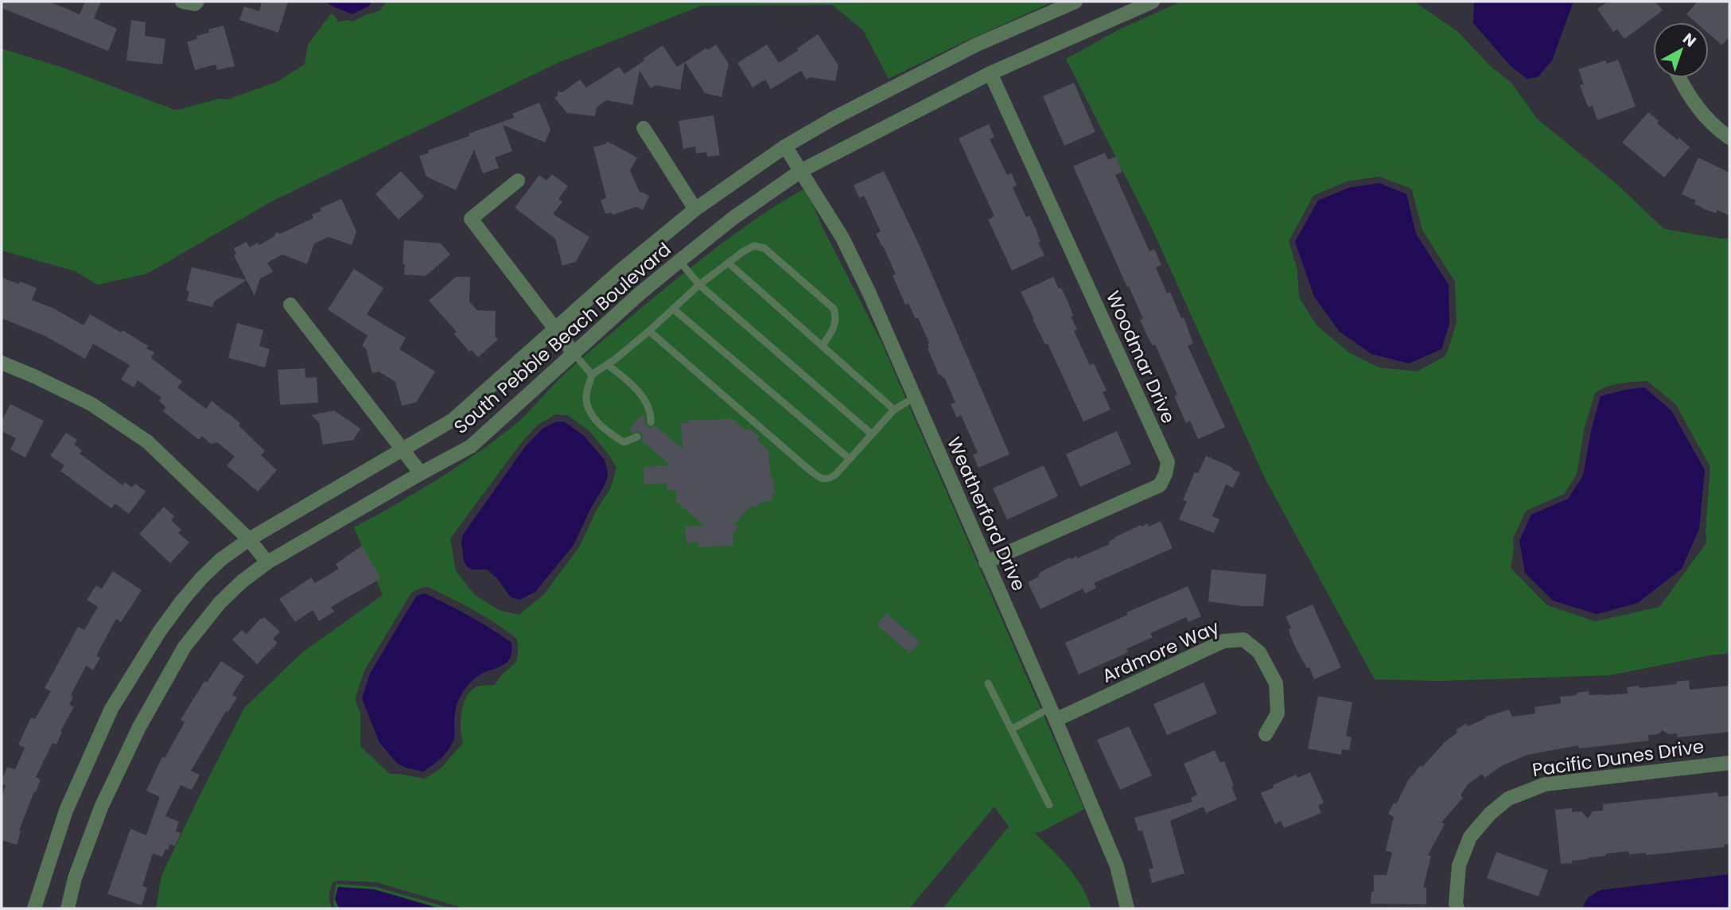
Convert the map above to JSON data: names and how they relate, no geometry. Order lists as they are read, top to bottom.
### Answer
{
  "streets": {
    "street": [
      "South Pebble Beach Boulevard",
      "Woodmar Drive",
      "Weatherford Drive",
      "Ardmore Way",
      "Pacific Dunes Drive"
    ]
  },
  "crossings": [
    ["South Pebble Beach Boulevard", "Woodmar Drive"],
    ["South Pebble Beach Boulevard", "Weatherford Drive"],
    ["Woodmar Drive", "Weatherford Drive"],
    ["Weatherford Drive", "Ardmore Way"]
  ],
  "north": "top right"
}
